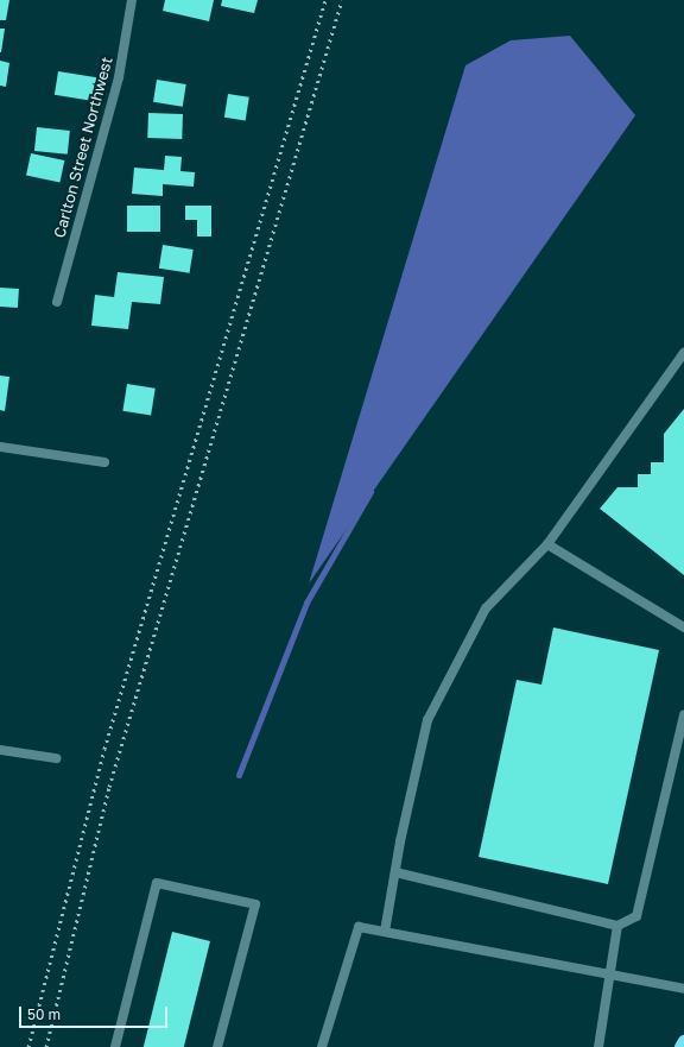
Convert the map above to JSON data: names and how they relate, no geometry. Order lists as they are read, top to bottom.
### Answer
{
  "streets": {
    "street": ["Carlton Street Northwest"]
  },
  "scale_bar": "50 m"
}
